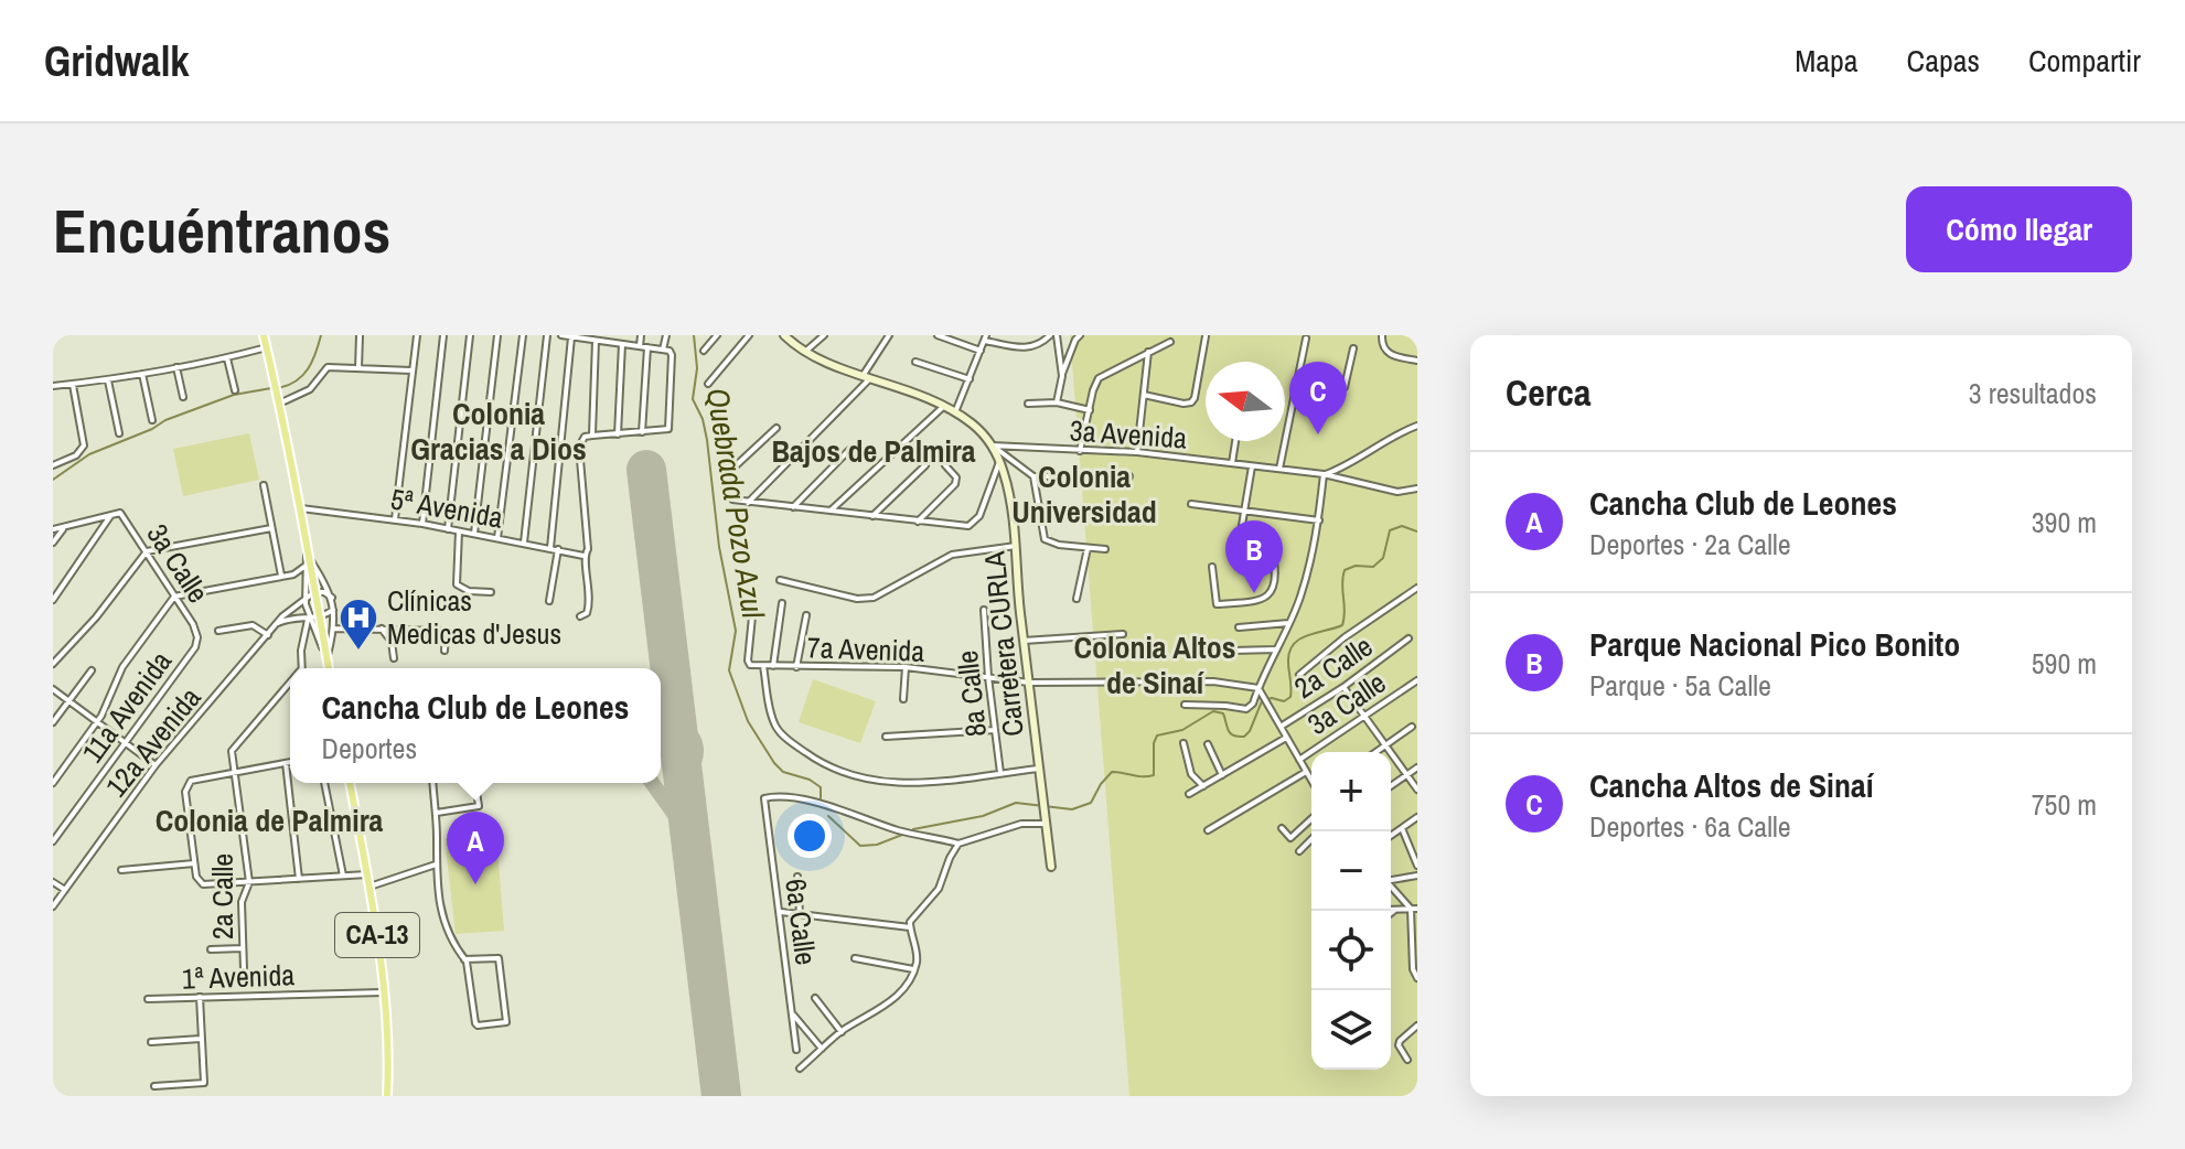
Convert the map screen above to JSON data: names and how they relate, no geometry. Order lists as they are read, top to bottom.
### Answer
{
  "streets": {
    "main road": ["Carretera CURLA", "CA-13"],
    "street": [
      "3a Avenida",
      "5ª Avenida",
      "3a Calle",
      "7a Avenida",
      "2a Calle",
      "8a Calle",
      "11a Avenida",
      "12a Avenida",
      "6a Calle",
      "1ª Avenida"
    ]
  },
  "crossings": [
    ["3a Avenida", "Carretera CURLA"],
    ["3a Calle", "11a Avenida"],
    ["3a Calle", "12a Avenida"],
    ["Carretera CURLA", "7a Avenida"],
    ["7a Avenida", "8a Calle"],
    ["CA-13", "1ª Avenida"]
  ],
  "districts": [
    "Colonia Gracias a Dios",
    "Bajos de Palmira",
    "Colonia Universidad",
    "Colonia Altos de Sinaí",
    "Colonia de Palmira"
  ],
  "water": ["Quebrada Pozo Azul"],
  "places": {
    "hospital": ["Clínicas Medicas d'Jesus"]
  },
  "north": "left",
  "page": {
    "header": "Gridwalk",
    "nav": ["Mapa", "Capas", "Compartir"],
    "buttons": "Cómo llegar",
    "title": "Encuéntranos",
    "heading": ["Cerca", "3 resultados"],
    "pins": ["C", "B", "A"],
    "list": [
      {
        "mark": "A",
        "name": "Cancha Club de Leones",
        "note": "Deportes · 2a Calle",
        "value": "390 m"
      },
      {
        "mark": "B",
        "name": "Parque Nacional Pico Bonito",
        "note": "Parque · 5a Calle",
        "value": "590 m"
      },
      {
        "mark": "C",
        "name": "Cancha Altos de Sinaí",
        "note": "Deportes · 6a Calle",
        "value": "750 m"
      }
    ],
    "popup": ["Cancha Club de Leones", "Deportes"],
    "map_buttons": ["+", "−"]
  }
}
